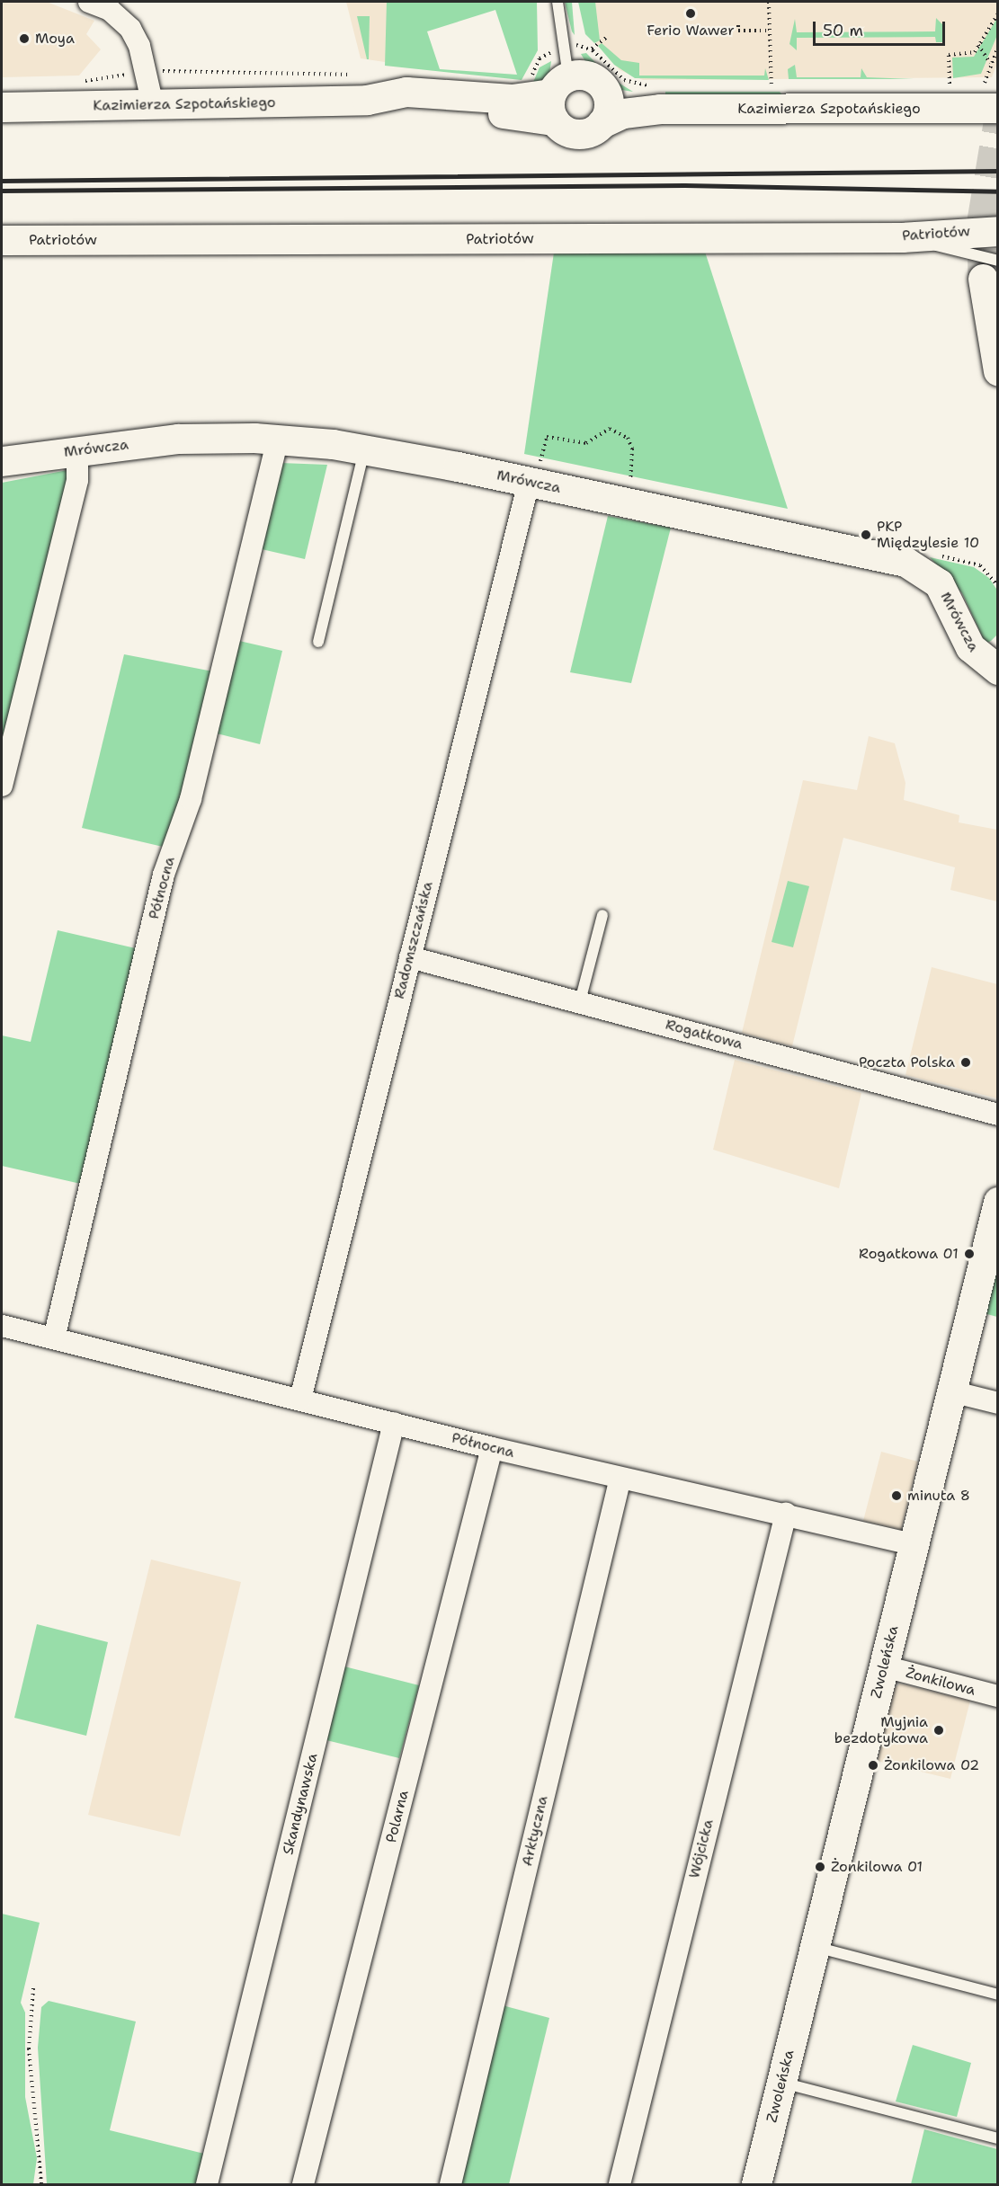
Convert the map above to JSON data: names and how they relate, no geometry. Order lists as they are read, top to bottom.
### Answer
{
  "streets": {
    "street": [
      "Kazimierza Szpotańskiego",
      "Patriotów",
      "Mrówcza",
      "Północna",
      "Radomszczańska",
      "Rogatkowa",
      "Zwoleńska",
      "Żonkilowa",
      "Skandynawska",
      "Polarna",
      "Arktyczna",
      "Wójcicka"
    ]
  },
  "crossings": [
    ["Mrówcza", "Północna"],
    ["Mrówcza", "Radomszczańska"],
    ["Północna", "Radomszczańska"],
    ["Północna", "Zwoleńska"],
    ["Północna", "Skandynawska"],
    ["Północna", "Polarna"],
    ["Północna", "Arktyczna"],
    ["Północna", "Wójcicka"],
    ["Radomszczańska", "Rogatkowa"],
    ["Zwoleńska", "Żonkilowa"]
  ],
  "places": [
    "Ferio Wawer",
    "Moya",
    "PKP Międzylesie 10",
    "Poczta Polska",
    "Rogatkowa 01",
    "minuta 8",
    "Myjnia bezdotykowa",
    "Żonkilowa 02",
    "Żonkilowa 01"
  ],
  "scale_bar": "50 m"
}
